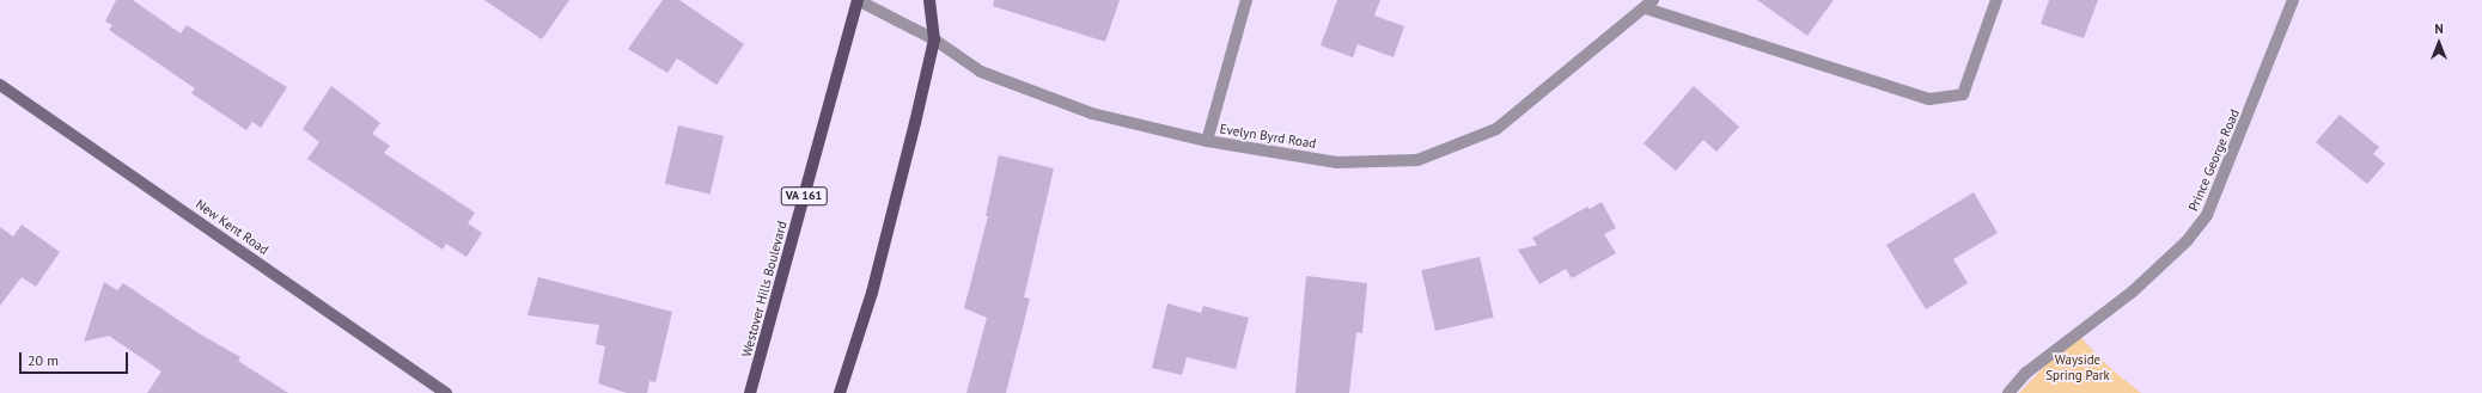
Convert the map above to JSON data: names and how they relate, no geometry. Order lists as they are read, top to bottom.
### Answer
{
  "streets": {
    "main road": ["VA 161", "Westover Hills Boulevard"],
    "street": ["Evelyn Byrd Road", "Prince George Road", "New Kent Road"]
  },
  "crossings": [
    ["Evelyn Byrd Road", "Westover Hills Boulevard"]
  ],
  "parks": ["Wayside Spring Park"],
  "scale_bar": "20 m",
  "north": "top"
}
